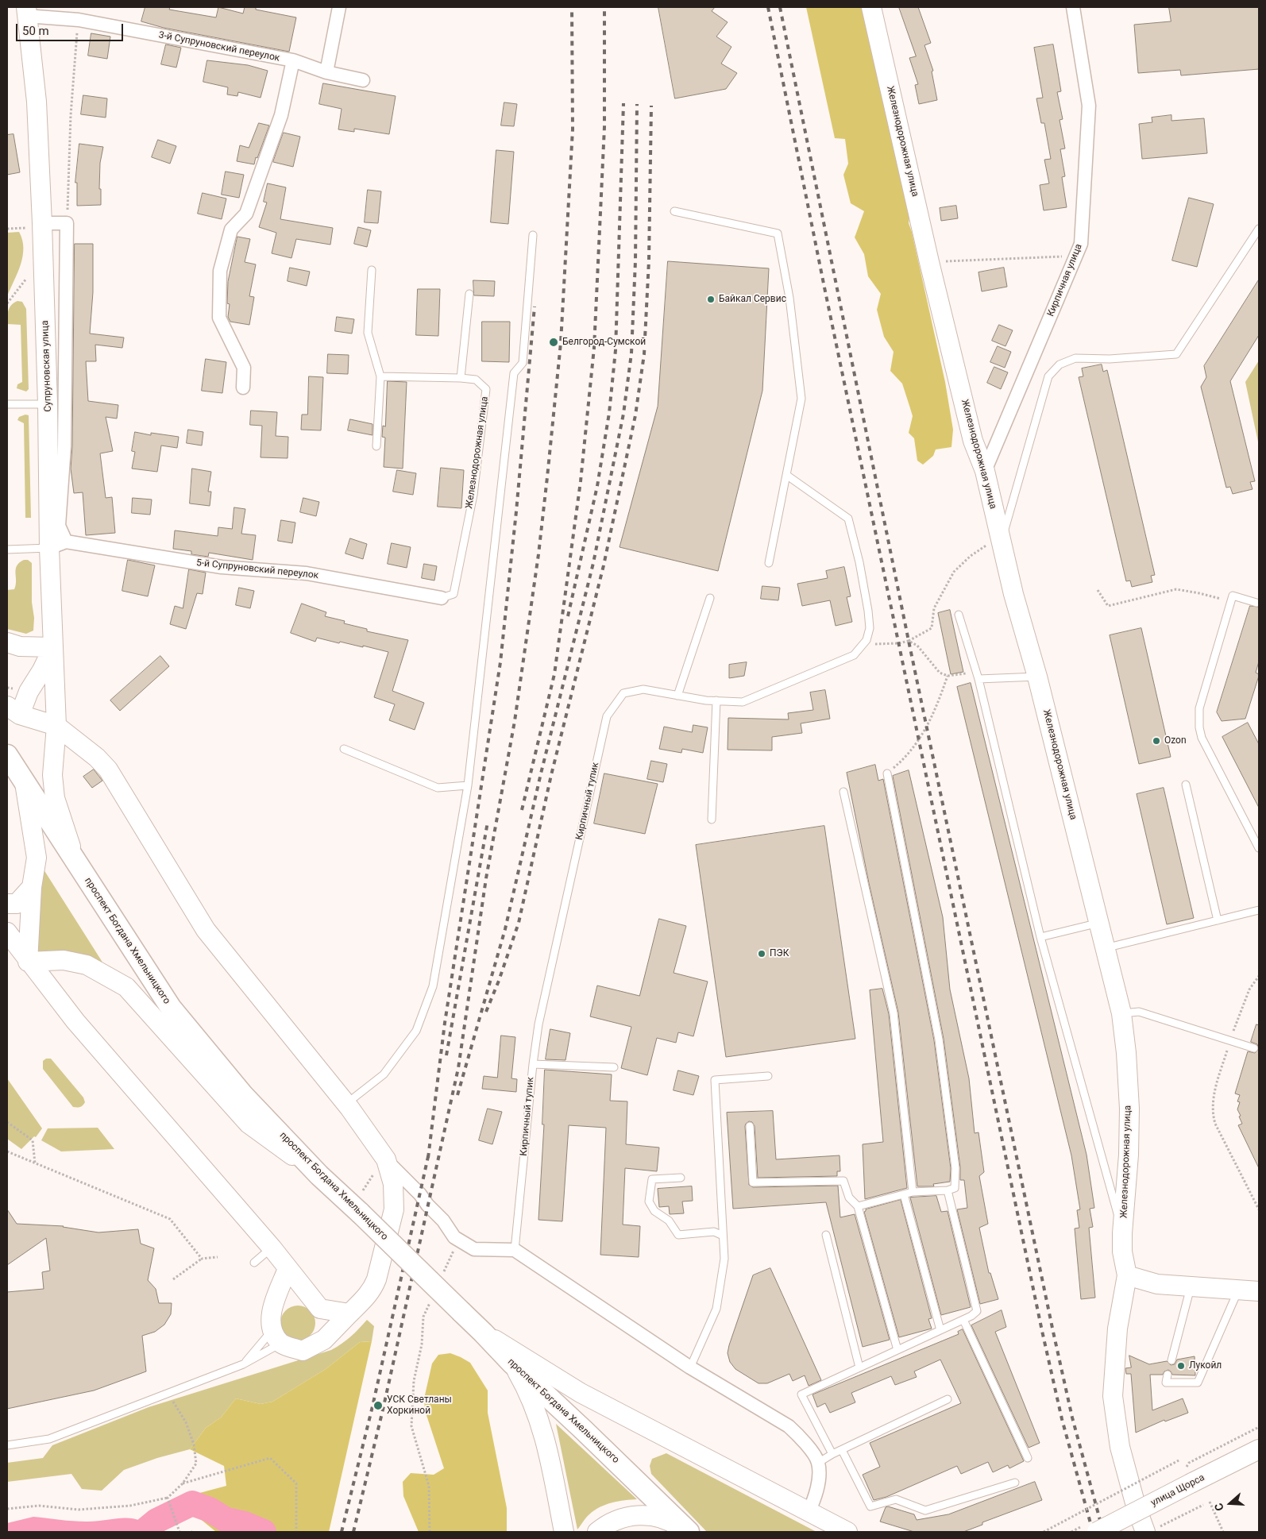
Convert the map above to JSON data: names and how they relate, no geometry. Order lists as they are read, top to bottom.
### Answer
{
  "streets": {
    "main road": ["проспект Богдана Хмельницкого"],
    "street": [
      "3-й Супруновский переулок",
      "Железнодорожная улица",
      "Кирпичная улица",
      "Супруновская улица",
      "5-й Супруновский переулок",
      "улица Щорса"
    ],
    "lane": ["Кирпичный тупик"]
  },
  "crossings": [
    ["3-й Супруновский переулок", "Супруновская улица"],
    ["Железнодорожная улица", "Кирпичная улица"],
    ["Железнодорожная улица", "5-й Супруновский переулок"],
    ["Супруновская улица", "5-й Супруновский переулок"],
    ["Супруновская улица", "проспект Богдана Хмельницкого"]
  ],
  "places": [
    "Байкал Сервис",
    "Белгород-Сумской",
    "Ozon",
    "ПЭК",
    "Лукойл",
    "УСК Светланы Хоркиной"
  ],
  "scale_bar": "50 m",
  "north": "left"
}
